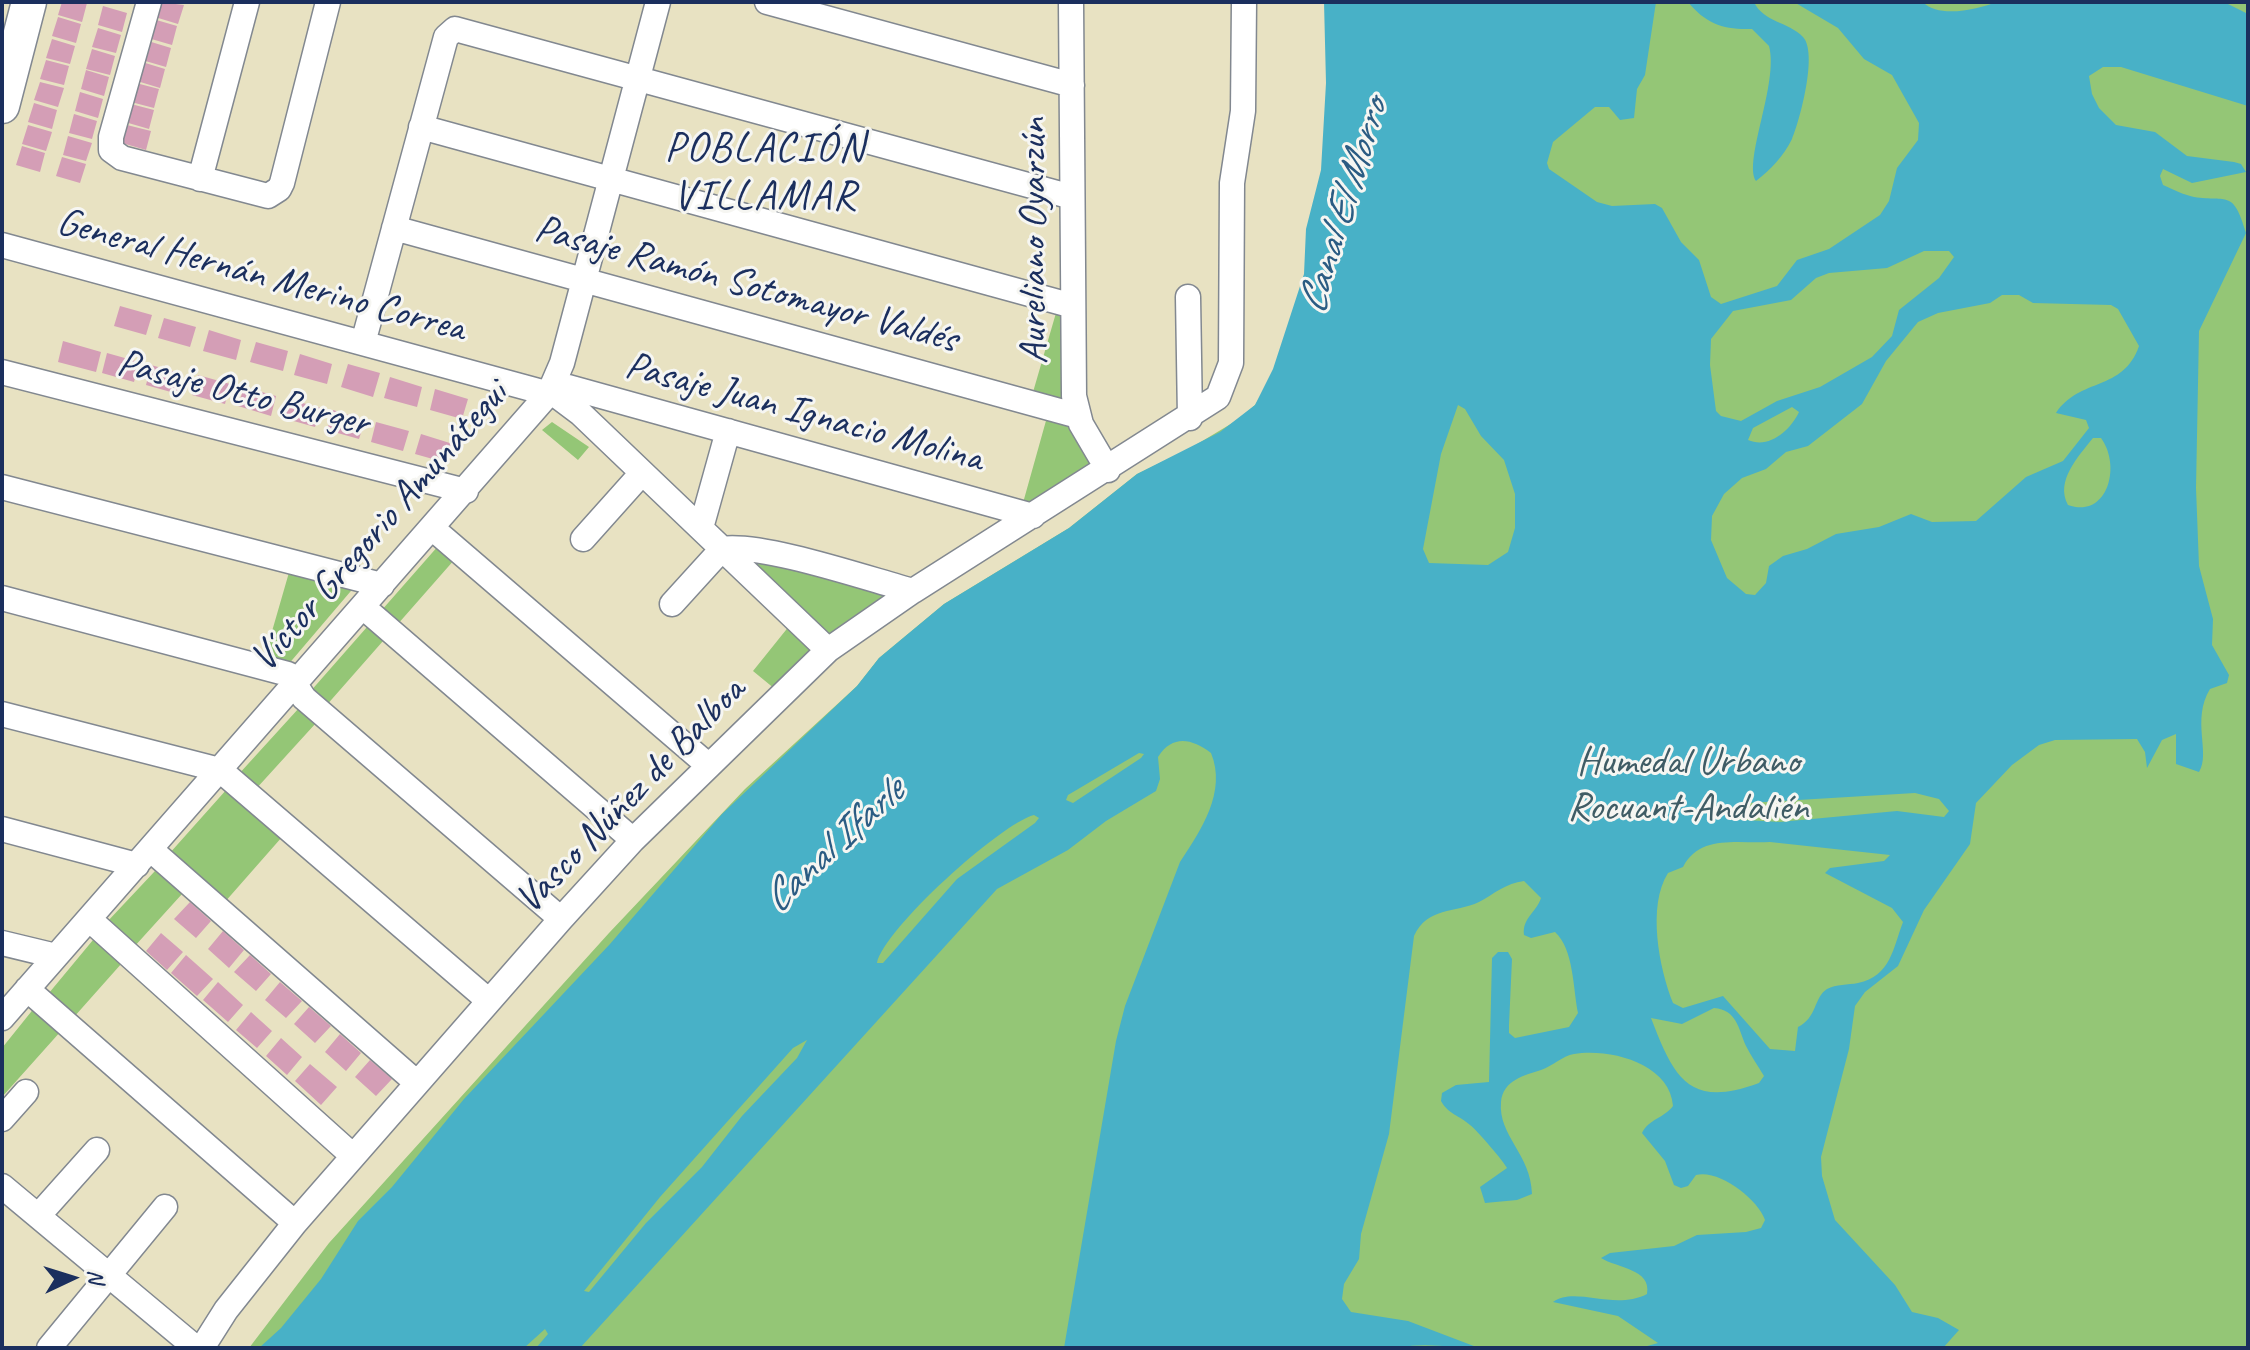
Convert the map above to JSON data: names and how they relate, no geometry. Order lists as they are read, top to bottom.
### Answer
{
  "streets": {
    "street": [
      "Aureliano Oyarzún",
      "General Hernán Merino Correa",
      "Pasaje Ramón Sotomayor Valdés",
      "Pasaje Otto Burger",
      "Pasaje Juan Ignacio Molina",
      "Víctor Gregorio Amunátegui",
      "Vasco Núñez de Balboa"
    ]
  },
  "crossings": [
    ["Aureliano Oyarzún", "Pasaje Ramón Sotomayor Valdés"],
    ["Aureliano Oyarzún", "Vasco Núñez de Balboa"],
    ["General Hernán Merino Correa", "Pasaje Juan Ignacio Molina"],
    ["General Hernán Merino Correa", "Víctor Gregorio Amunátegui"],
    ["General Hernán Merino Correa", "Vasco Núñez de Balboa"],
    ["Pasaje Ramón Sotomayor Valdés", "Víctor Gregorio Amunátegui"],
    ["Pasaje Otto Burger", "Víctor Gregorio Amunátegui"],
    ["Pasaje Juan Ignacio Molina", "Víctor Gregorio Amunátegui"],
    ["Pasaje Juan Ignacio Molina", "Vasco Núñez de Balboa"]
  ],
  "districts": ["POBLACIÓN VILLAMAR"],
  "water": ["Canal El Morro", "Canal Ifarle"],
  "parks": ["Humedal Urbano Rocuant-Andalién"],
  "north": "right"
}
